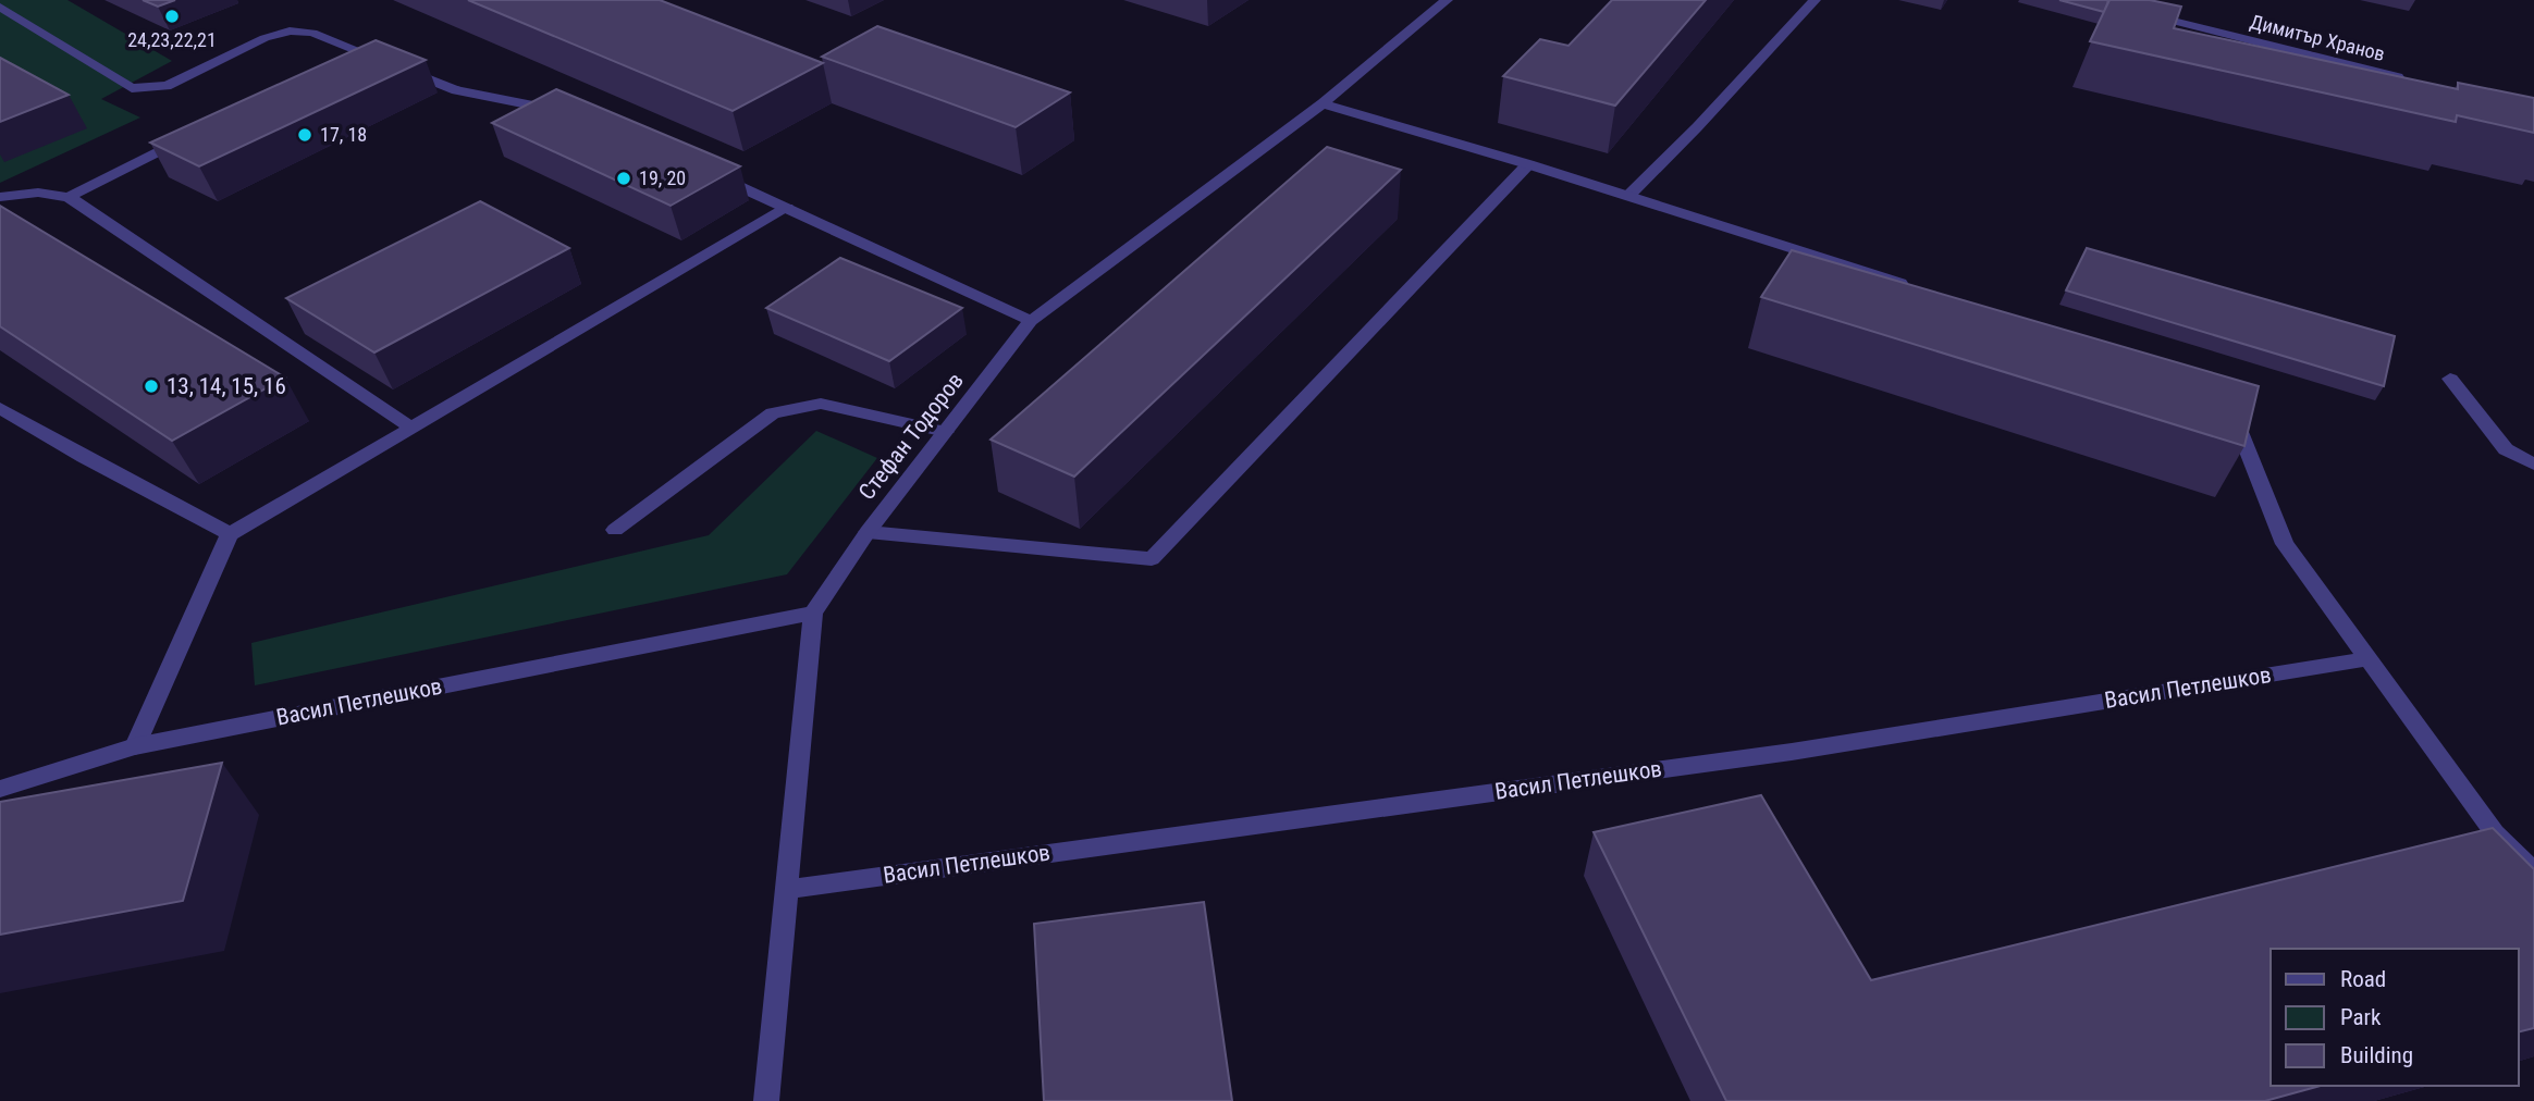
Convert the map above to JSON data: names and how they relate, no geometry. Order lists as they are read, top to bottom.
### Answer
{
  "streets": {
    "street": ["Димитър Хранов", "Стефан Тодоров", "Васил Петлешков"]
  },
  "crossings": [
    ["Стефан Тодоров", "Васил Петлешков"]
  ],
  "places": [
    "24,23,22,21",
    "17, 18",
    "19, 20",
    "13, 14, 15, 16"
  ],
  "legend": ["Road", "Park", "Building"]
}
